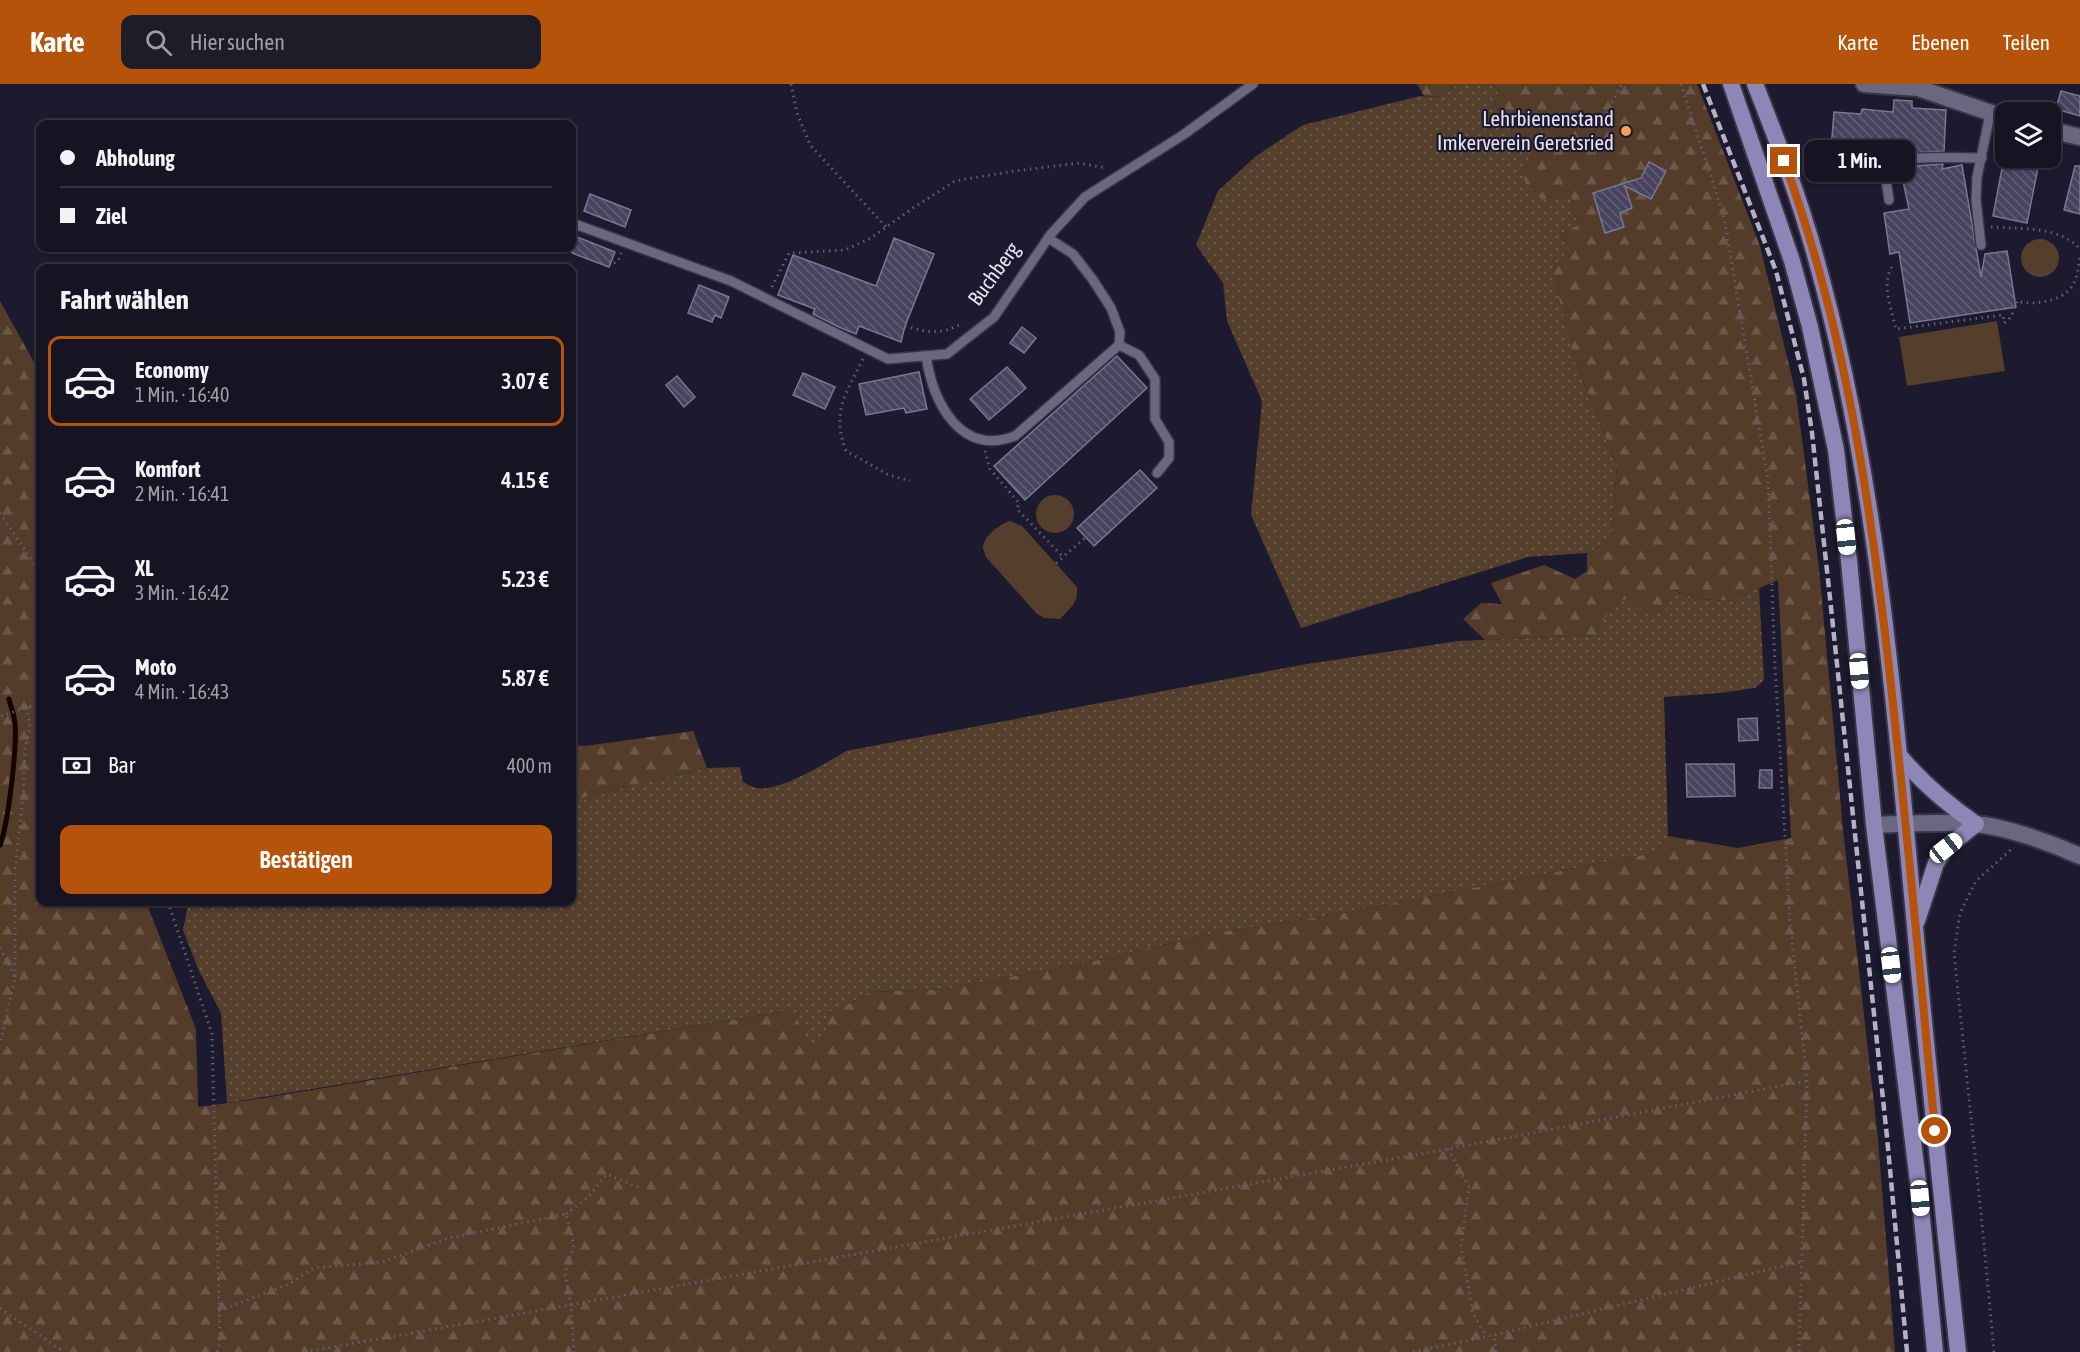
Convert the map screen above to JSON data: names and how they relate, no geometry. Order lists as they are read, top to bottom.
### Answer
{
  "streets": {
    "lane": ["Buchberg"]
  },
  "places": ["Lehrbienenstand Imkerverein Geretsried"],
  "page": {
    "header": "Karte",
    "search": "Hier suchen",
    "nav": ["Karte", "Ebenen", "Teilen"],
    "banner": ["Abholung", "Ziel"],
    "bubble": "1 Min.",
    "heading": "Fahrt wählen",
    "list": [
      {
        "name": "Economy",
        "note": "1 Min. · 16:40",
        "value": "3.07 €"
      },
      {
        "name": "Komfort",
        "note": "2 Min. · 16:41",
        "value": "4.15 €"
      },
      {
        "name": "XL",
        "note": "3 Min. · 16:42",
        "value": "5.23 €"
      },
      {
        "name": "Moto",
        "note": "4 Min. · 16:43",
        "value": "5.87 €"
      }
    ],
    "pay": ["Bar", "400 m"],
    "buttons": "Bestätigen"
  }
}
